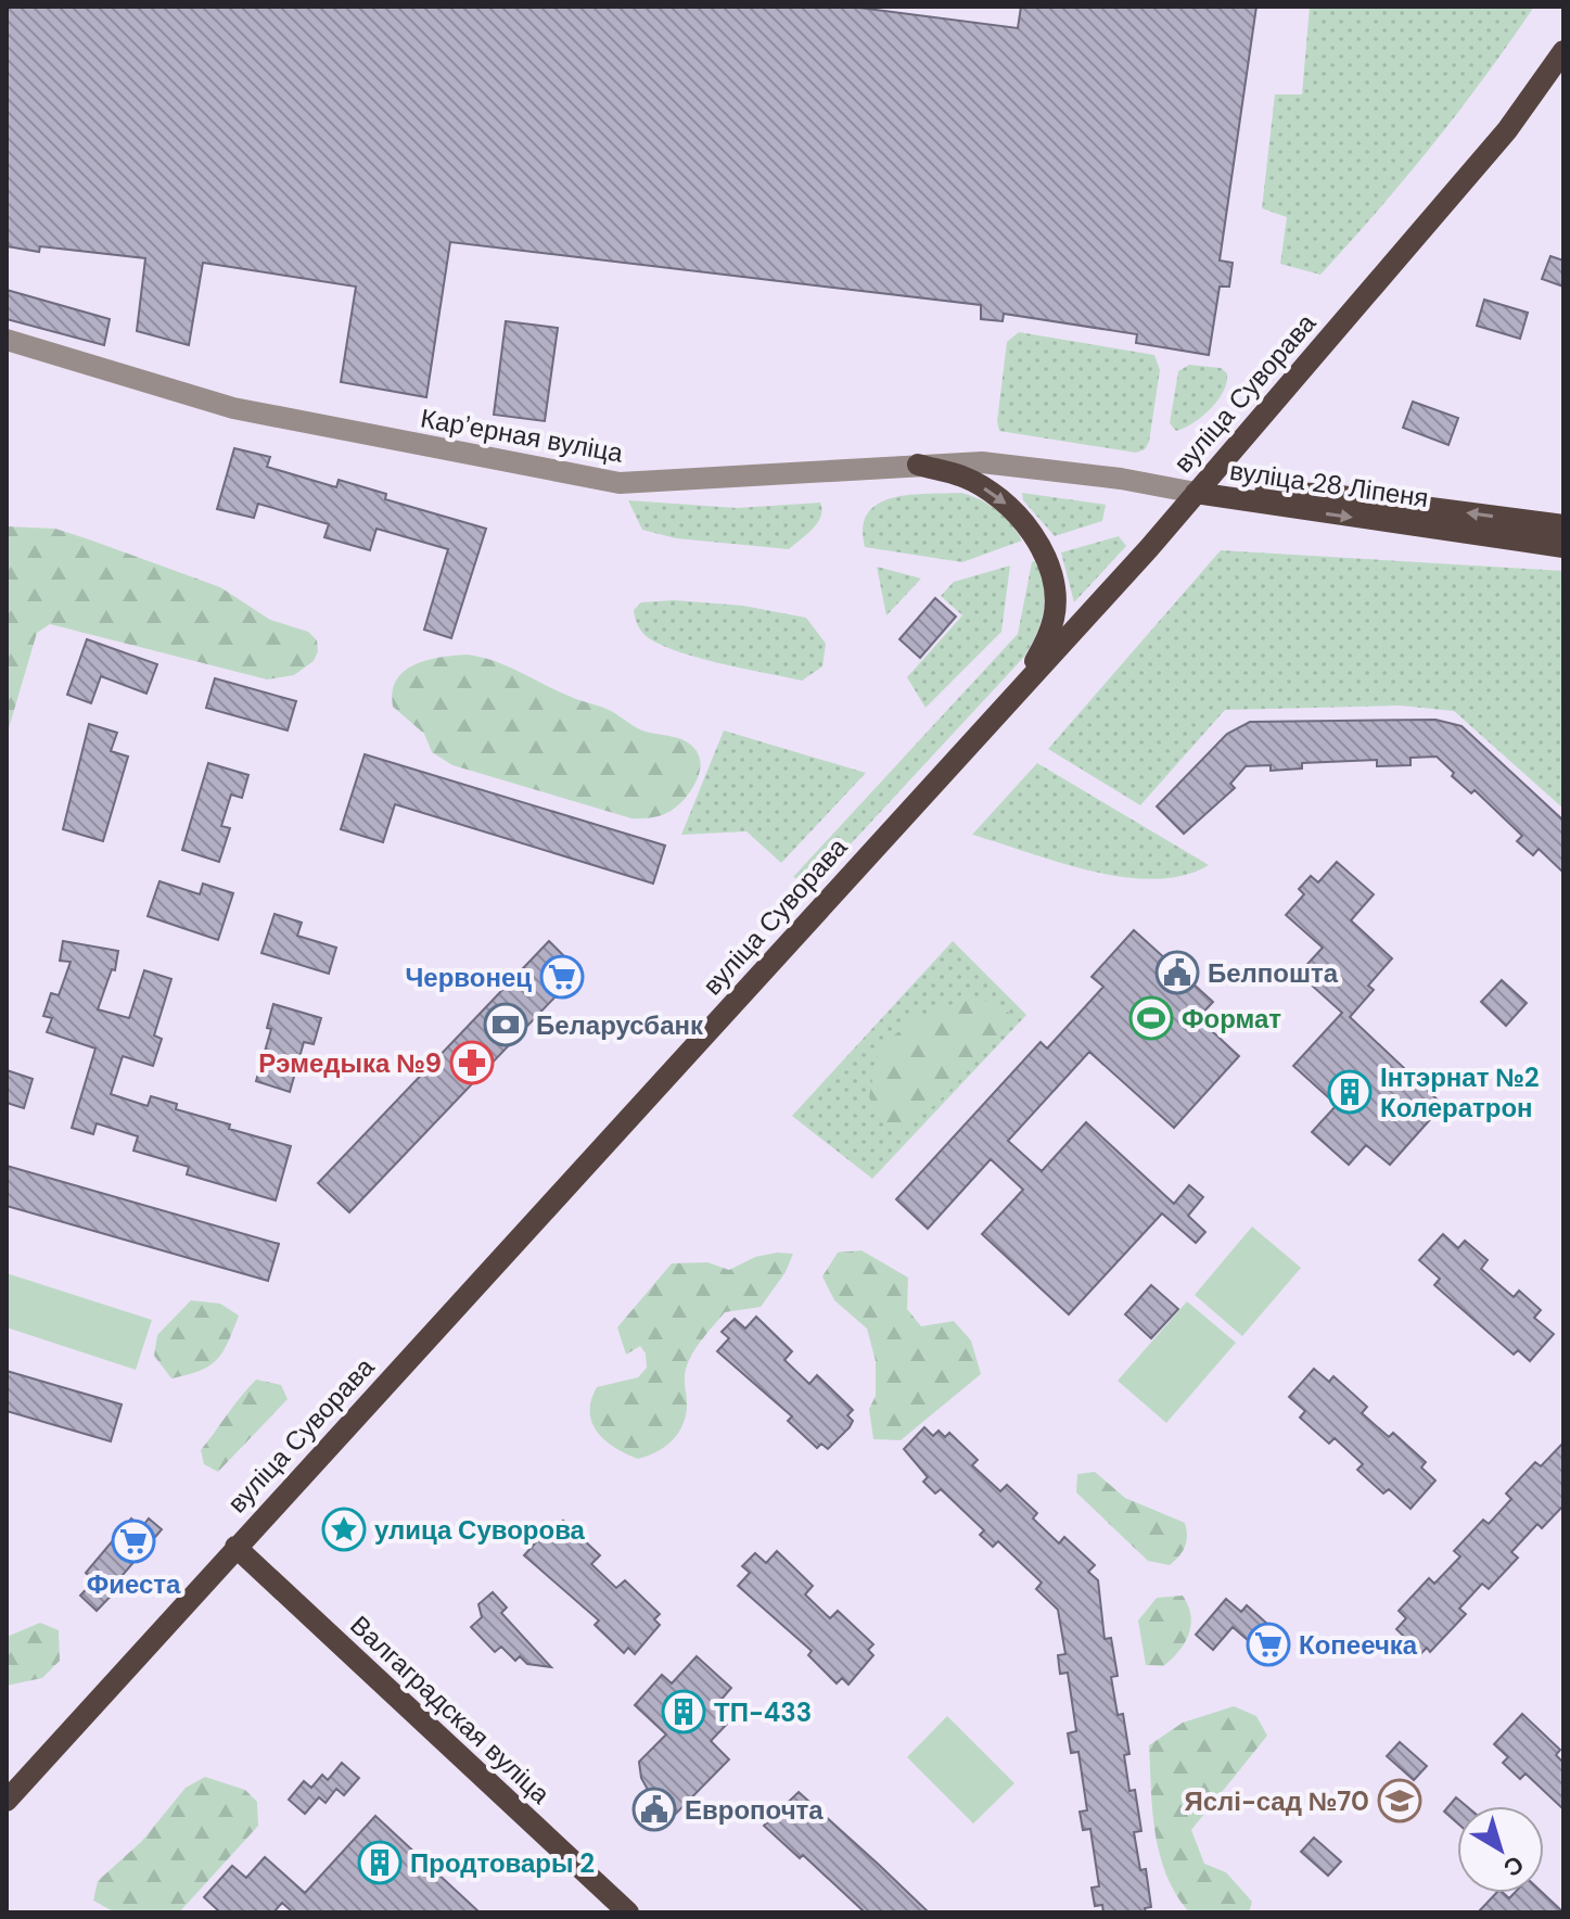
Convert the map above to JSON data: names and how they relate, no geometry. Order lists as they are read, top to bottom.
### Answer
{
  "streets": {
    "main road": ["вуліца Суворава", "вуліца 28 Ліпеня", "Валгаградская вуліца"],
    "street": ["Карʼерная вуліца"]
  },
  "crossings": [
    ["вуліца Суворава", "Карʼерная вуліца"],
    ["вуліца Суворава", "вуліца 28 Ліпеня"],
    ["вуліца Суворава", "Валгаградская вуліца"],
    ["Карʼерная вуліца", "вуліца 28 Ліпеня"]
  ],
  "places": {
    "public building": ["Белпошта", "Европочта"],
    "supermarket": ["Червонец", "Фиеста", "Копеечка"],
    "sports": ["Формат"],
    "bank": ["Беларусбанк"],
    "pharmacy": ["Рэмедыка №9"],
    "building": ["Інтэрнат №2 Колератрон", "ТП-433", "Продтовары 2"],
    "place": ["улица Суворова"],
    "school or university": ["Яслі-сад №70"]
  },
  "north": "bottom right"
}
